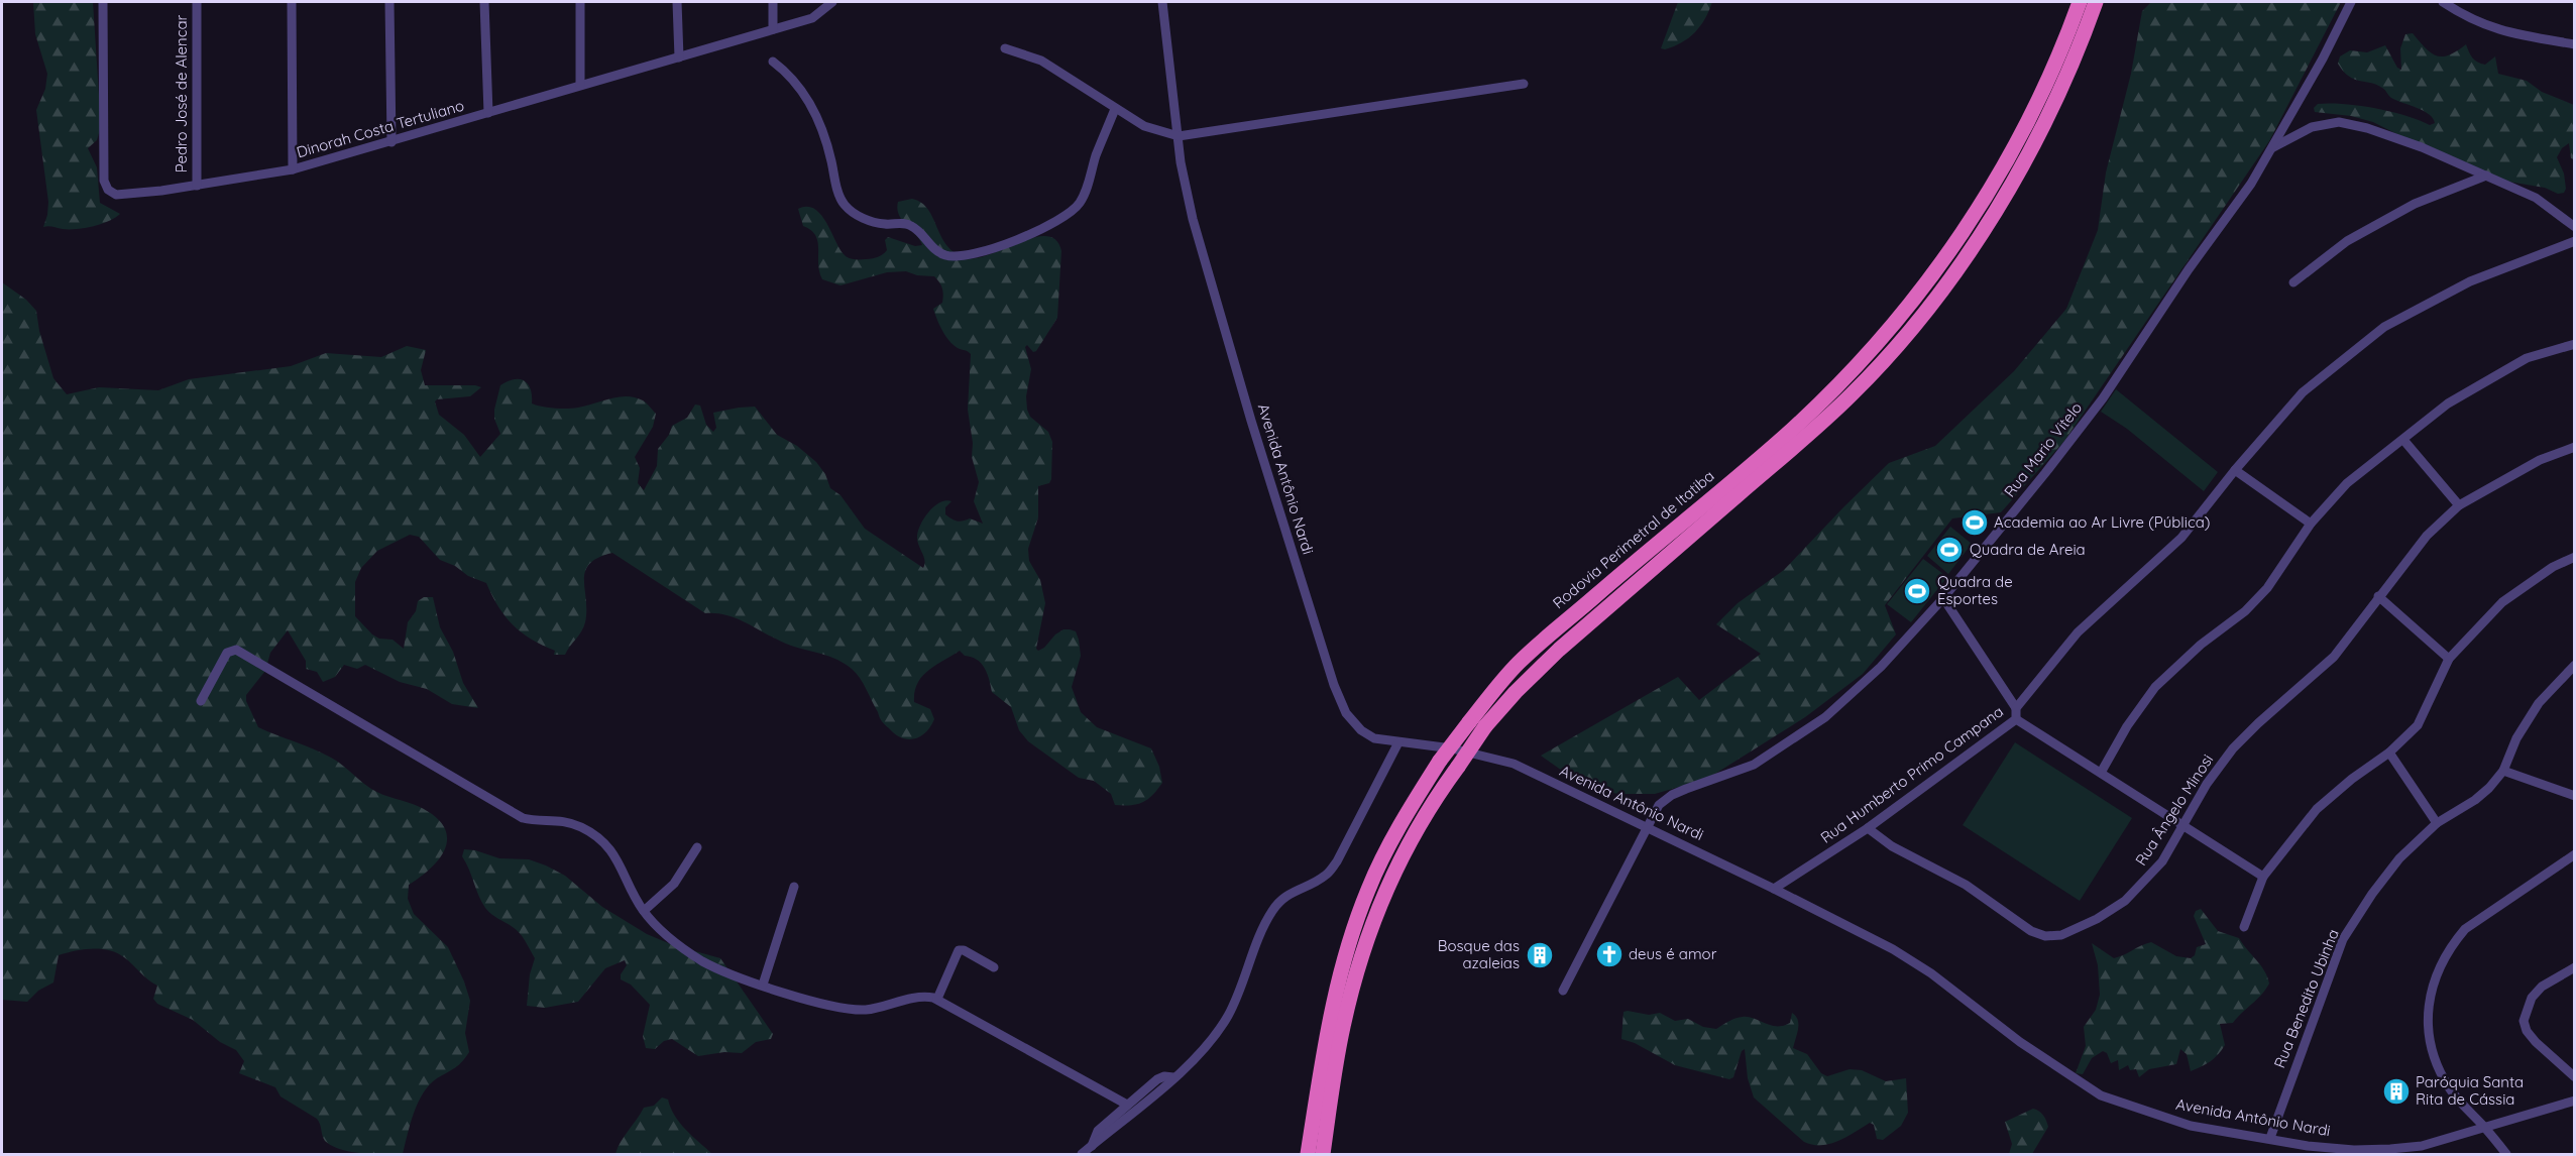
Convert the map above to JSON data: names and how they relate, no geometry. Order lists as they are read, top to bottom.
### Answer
{
  "streets": {
    "highway": ["Rodovia Perimetral de Itatiba"],
    "street": [
      "Pedro José de Alencar",
      "Dinorah Costa Tertuliano",
      "Rua Mario Vitelo",
      "Avenida Antônio Nardi",
      "Rua Humberto Primo Campana",
      "Rua Ângelo Minosi",
      "Rua Benedito Ubinha"
    ]
  },
  "crossings": [
    ["Pedro José de Alencar", "Dinorah Costa Tertuliano"],
    ["Rua Mario Vitelo", "Avenida Antônio Nardi"],
    ["Avenida Antônio Nardi", "Rua Humberto Primo Campana"],
    ["Avenida Antônio Nardi", "Rua Benedito Ubinha"],
    ["Rua Humberto Primo Campana", "Rua Ângelo Minosi"]
  ],
  "places": {
    "sports": ["Academia ao Ar Livre (Pública)", "Quadra de Areia", "Quadra de Esportes"],
    "church": ["deus é amor"],
    "building": ["Bosque das azaleias", "Paróquia Santa Rita de Cássia"]
  }
}
